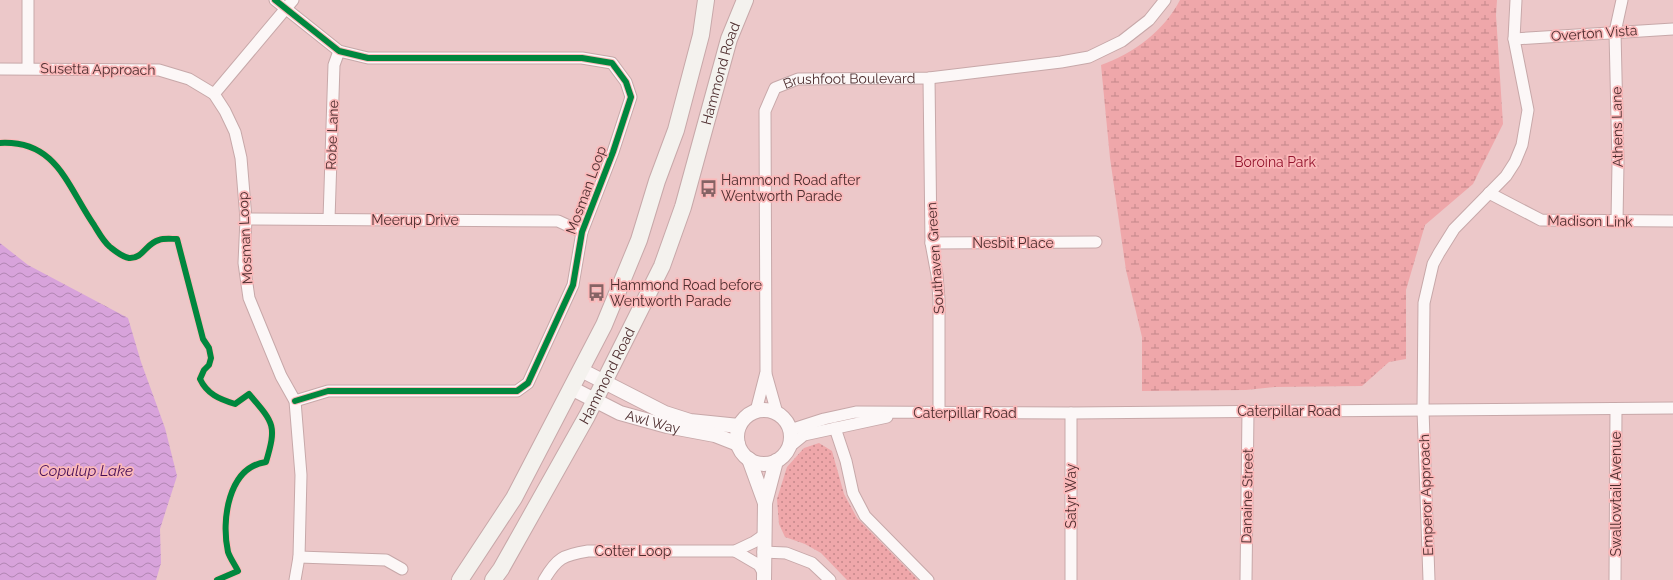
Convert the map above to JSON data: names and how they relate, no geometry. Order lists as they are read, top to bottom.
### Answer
{
  "streets": {
    "main road": ["Hammond Road"],
    "street": [
      "Overton Vista",
      "Susetta Approach",
      "Brushfoot Boulevard",
      "Athens Lane",
      "Robe Lane",
      "Mosman Loop",
      "Meerup Drive",
      "Madison Link",
      "Nesbit Place",
      "Southaven Green",
      "Caterpillar Road",
      "Awl Way",
      "Swallowtail Avenue",
      "Emperor Approach",
      "Satyr Way",
      "Danaine Street",
      "Cotter Loop"
    ]
  },
  "crossings": [
    ["Overton Vista", "Athens Lane"],
    ["Overton Vista", "Emperor Approach"],
    ["Susetta Approach", "Mosman Loop"],
    ["Hammond Road", "Awl Way"],
    ["Brushfoot Boulevard", "Southaven Green"],
    ["Brushfoot Boulevard", "Caterpillar Road"],
    ["Brushfoot Boulevard", "Awl Way"],
    ["Athens Lane", "Madison Link"],
    ["Robe Lane", "Mosman Loop"],
    ["Robe Lane", "Meerup Drive"],
    ["Mosman Loop", "Meerup Drive"],
    ["Madison Link", "Emperor Approach"],
    ["Nesbit Place", "Southaven Green"],
    ["Southaven Green", "Caterpillar Road"],
    ["Caterpillar Road", "Awl Way"],
    ["Caterpillar Road", "Swallowtail Avenue"],
    ["Caterpillar Road", "Emperor Approach"],
    ["Caterpillar Road", "Satyr Way"],
    ["Caterpillar Road", "Danaine Street"]
  ],
  "water": ["Copulup Lake"],
  "parks": ["Boroina Park"],
  "places": {
    "bus stop": ["Hammond Road after Wentworth Parade", "Hammond Road before Wentworth Parade"]
  }
}
